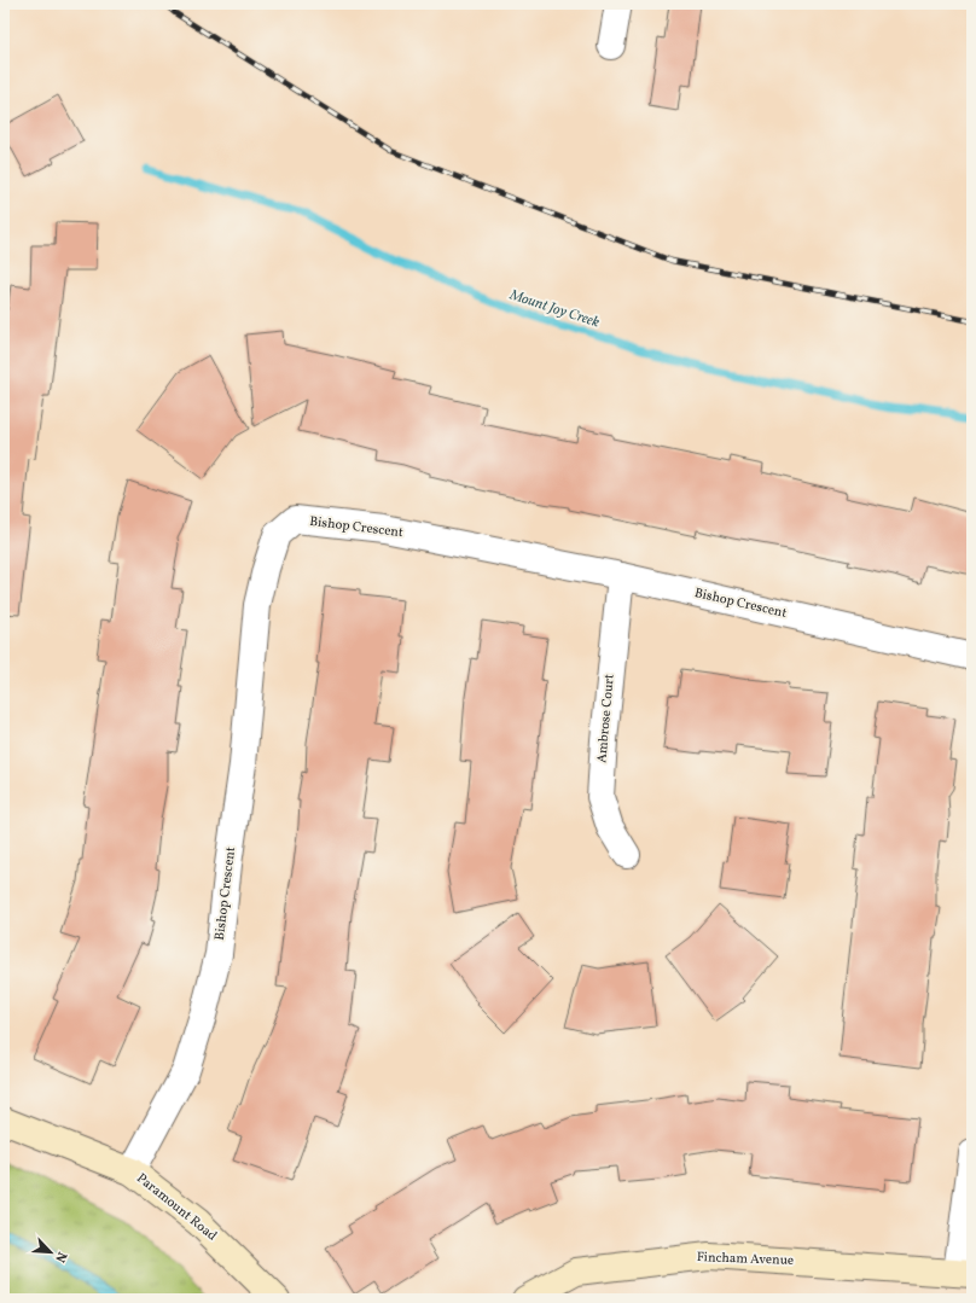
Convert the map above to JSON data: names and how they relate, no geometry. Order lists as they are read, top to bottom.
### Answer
{
  "streets": {
    "street": [
      "Bishop Crescent",
      "Ambrose Court",
      "Paramount Road",
      "Fincham Avenue"
    ]
  },
  "crossings": [
    ["Bishop Crescent", "Ambrose Court"],
    ["Bishop Crescent", "Paramount Road"]
  ],
  "water": ["Mount Joy Creek"],
  "north": "bottom right"
}
